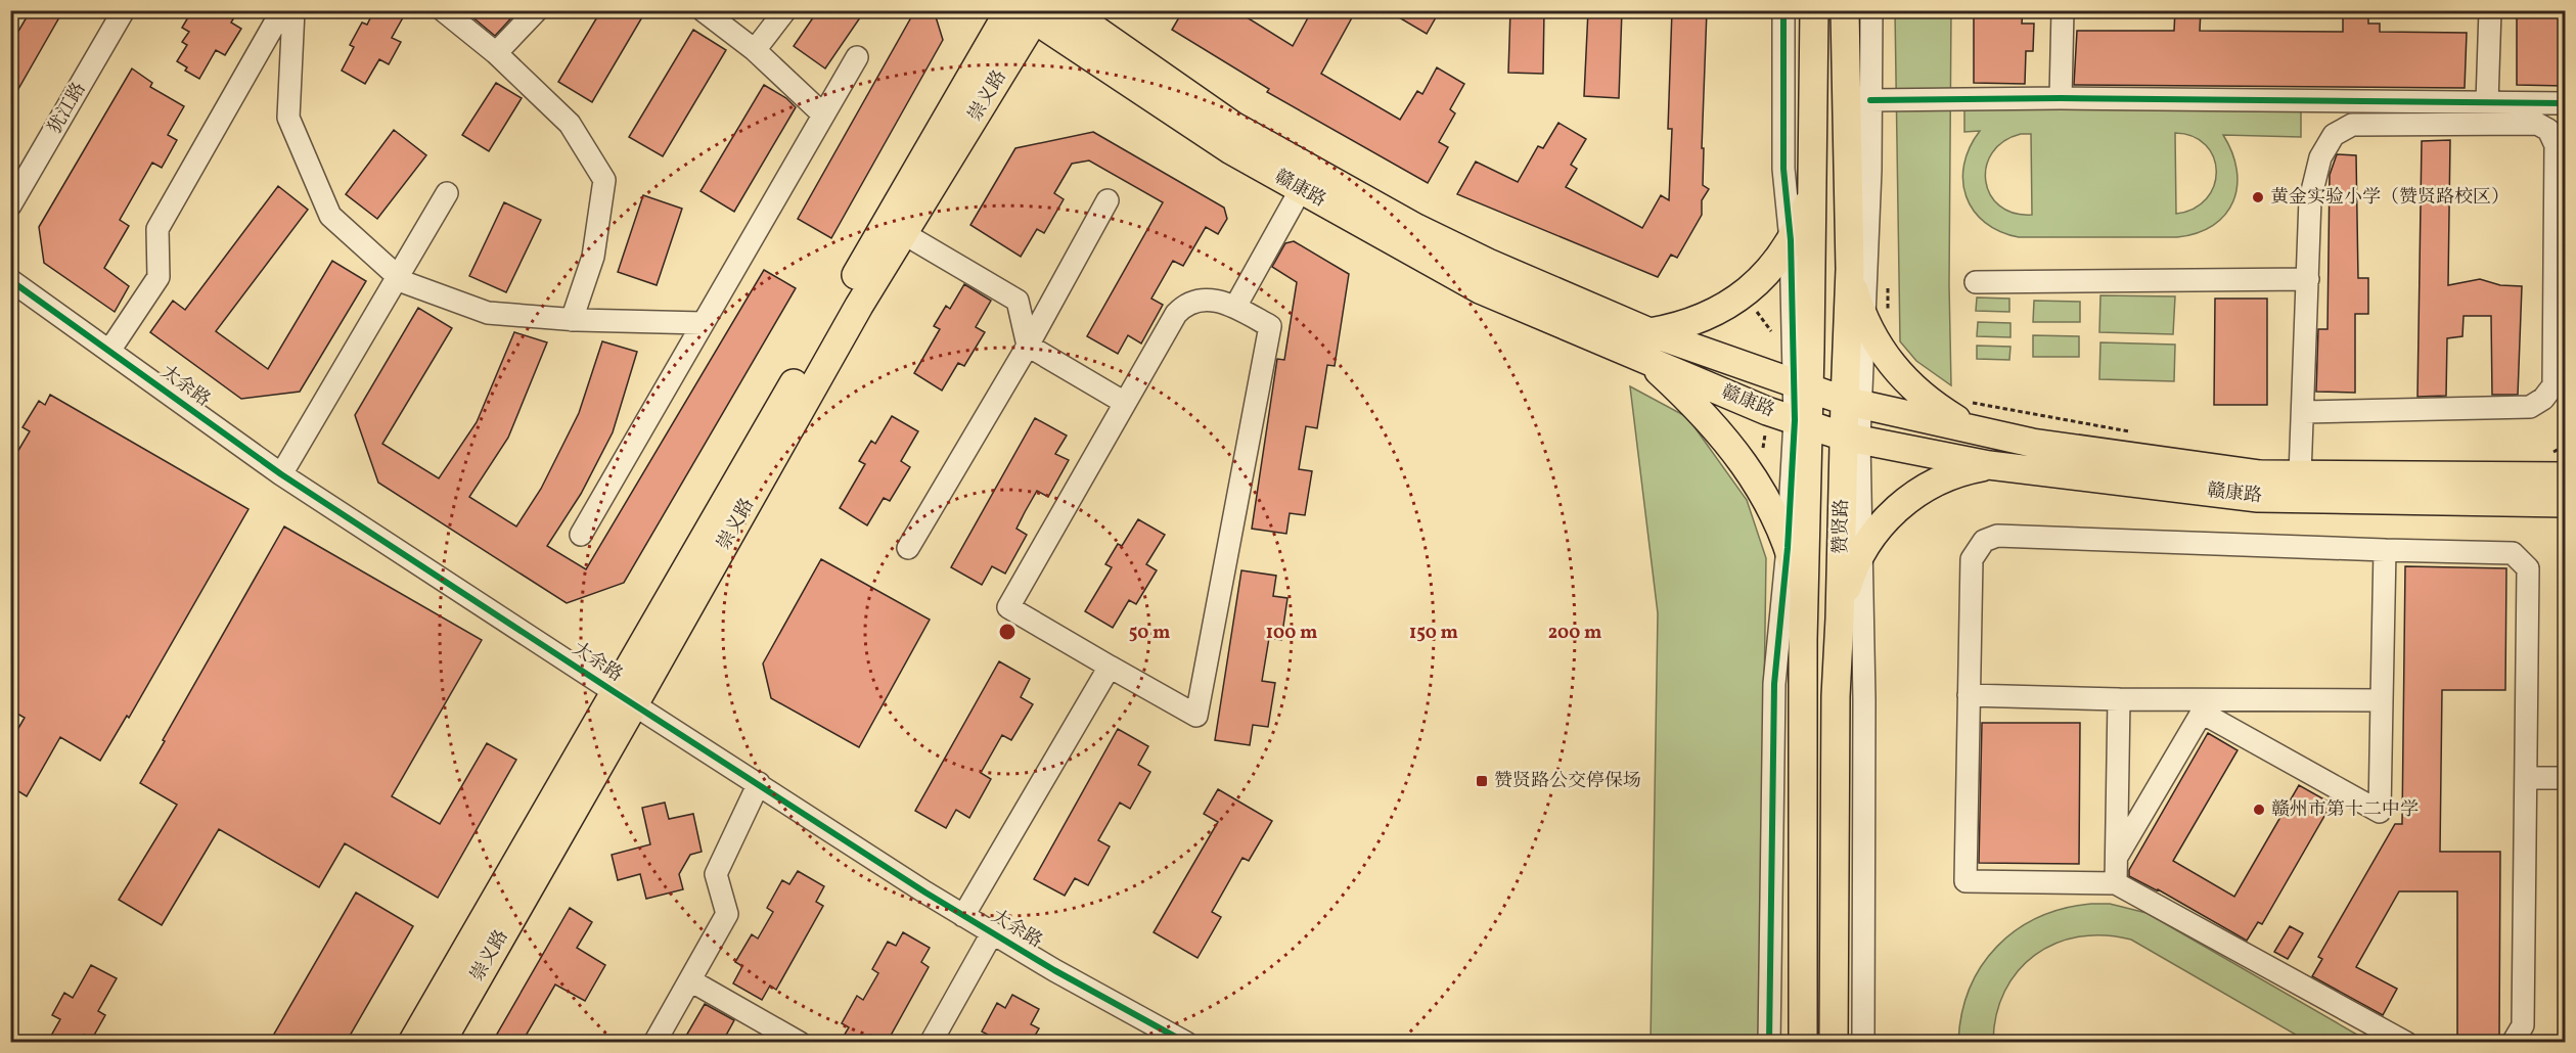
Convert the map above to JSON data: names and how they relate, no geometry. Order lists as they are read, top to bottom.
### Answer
{
  "streets": {
    "main road": ["崇义路", "赣康路", "赞贤路"],
    "street": ["犹江路", "大余路"]
  },
  "crossings": [
    ["崇义路", "赣康路"],
    ["崇义路", "大余路"],
    ["赣康路", "赞贤路"]
  ],
  "places": {
    "other": ["黄金实验小学（赞贤路校区）", "赣州市第十二中学"],
    "transit": ["赞贤路公交停保场"]
  },
  "rings": [
    "50 m",
    "100 m",
    "150 m",
    "200 m"
  ]
}
